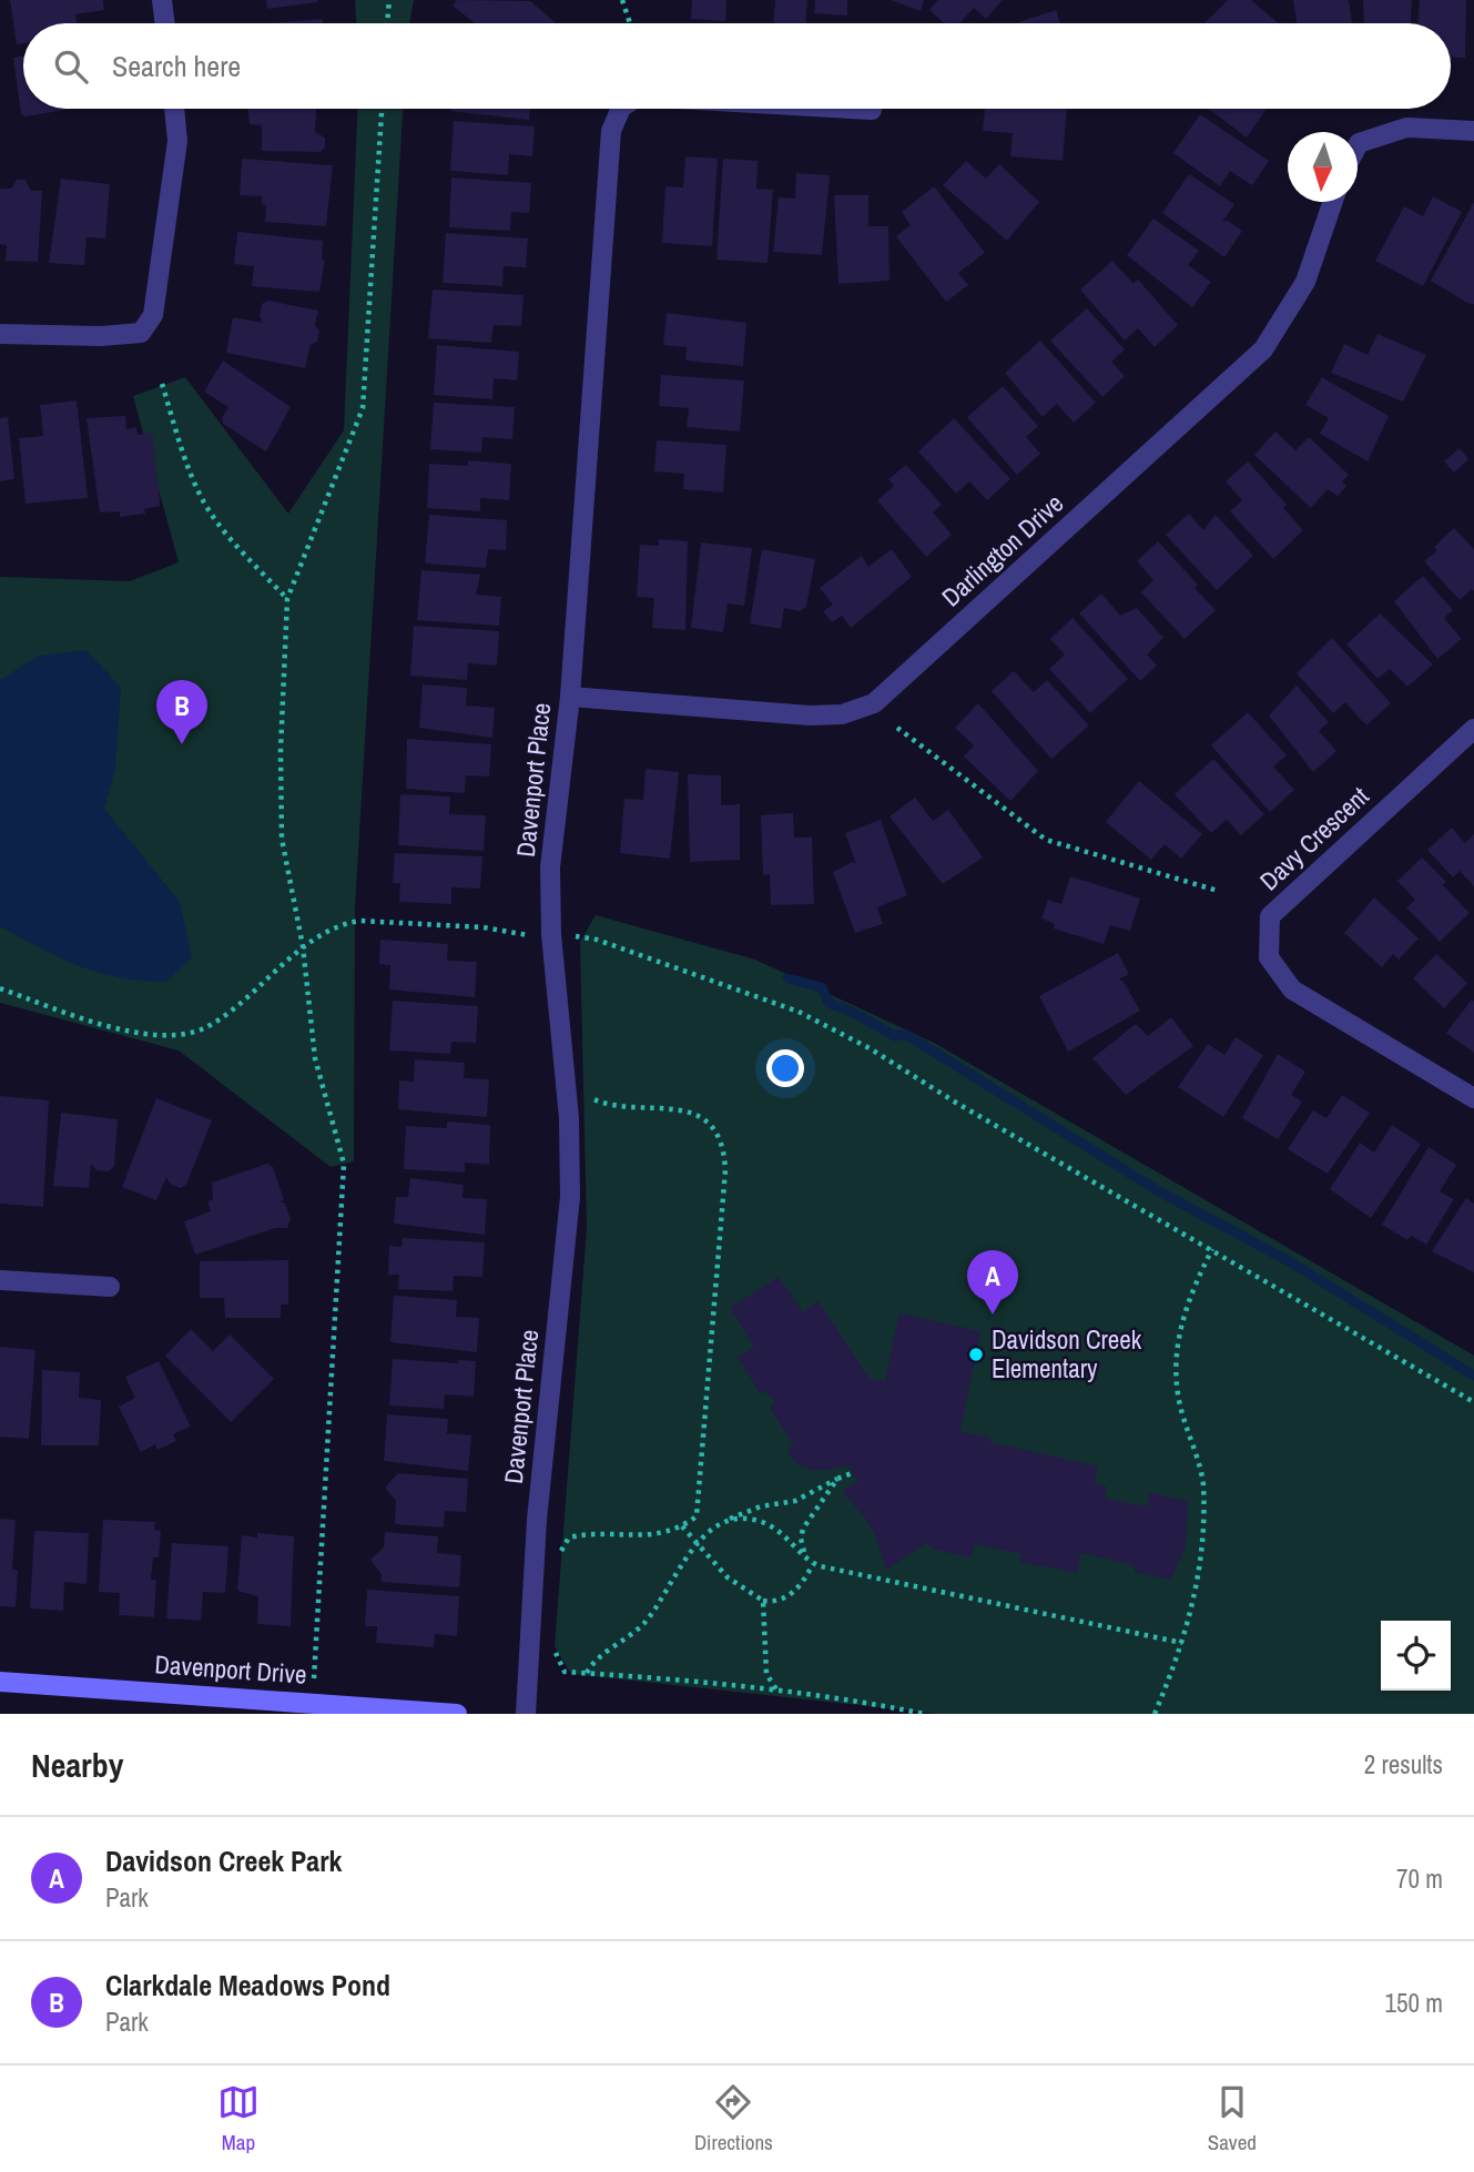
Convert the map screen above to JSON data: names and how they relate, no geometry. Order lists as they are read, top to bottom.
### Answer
{
  "streets": {
    "street": [
      "Darlington Drive",
      "Davenport Place",
      "Davy Crescent",
      "Davenport Drive"
    ]
  },
  "crossings": [
    ["Darlington Drive", "Davenport Place"]
  ],
  "places": ["Davidson Creek Elementary"],
  "north": "bottom",
  "page": {
    "search": "Search here",
    "pins": ["B", "A"],
    "heading": ["Nearby", "2 results"],
    "list": [
      {
        "mark": "A",
        "name": "Davidson Creek Park",
        "note": "Park",
        "value": "70 m"
      },
      {
        "mark": "B",
        "name": "Clarkdale Meadows Pond",
        "note": "Park",
        "value": "150 m"
      }
    ],
    "nav": ["Map", "Directions", "Saved"]
  }
}
